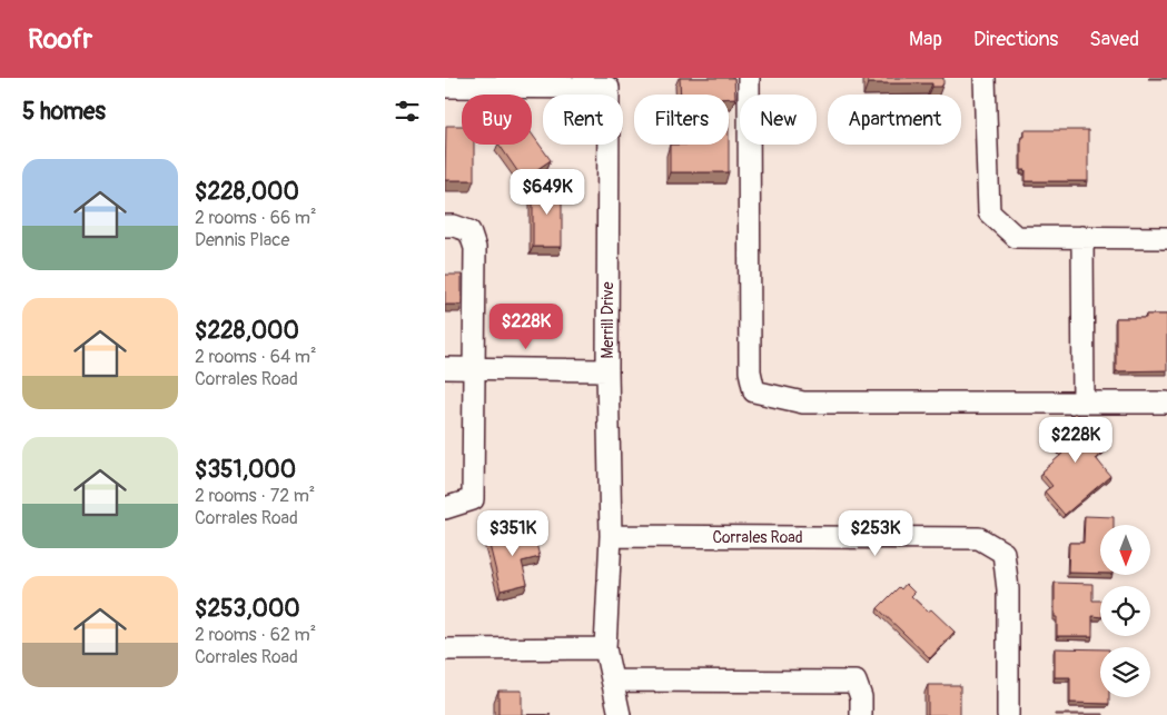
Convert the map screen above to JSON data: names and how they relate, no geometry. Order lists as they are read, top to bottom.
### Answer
{
  "streets": {
    "street": ["Merrill Drive", "Corrales Road"]
  },
  "crossings": [
    ["Merrill Drive", "Corrales Road"]
  ],
  "north": "bottom",
  "page": {
    "header": "Roofr",
    "nav": ["Map", "Directions", "Saved"],
    "heading": "5 homes",
    "chip": [
      "Buy",
      "Rent",
      "Filters",
      "New",
      "Apartment"
    ],
    "list": [
      {
        "name": "$228,000",
        "note": "2 rooms · 66 m² · Dennis Place"
      },
      {
        "name": "$228,000",
        "note": "2 rooms · 64 m² · Corrales Road"
      },
      {
        "name": "$351,000",
        "note": "2 rooms · 72 m² · Corrales Road"
      },
      {
        "name": "$253,000",
        "note": "2 rooms · 62 m² · Corrales Road"
      }
    ],
    "price": [
      "$649K",
      "$228K",
      "$228K",
      "$351K",
      "$253K"
    ]
  }
}
